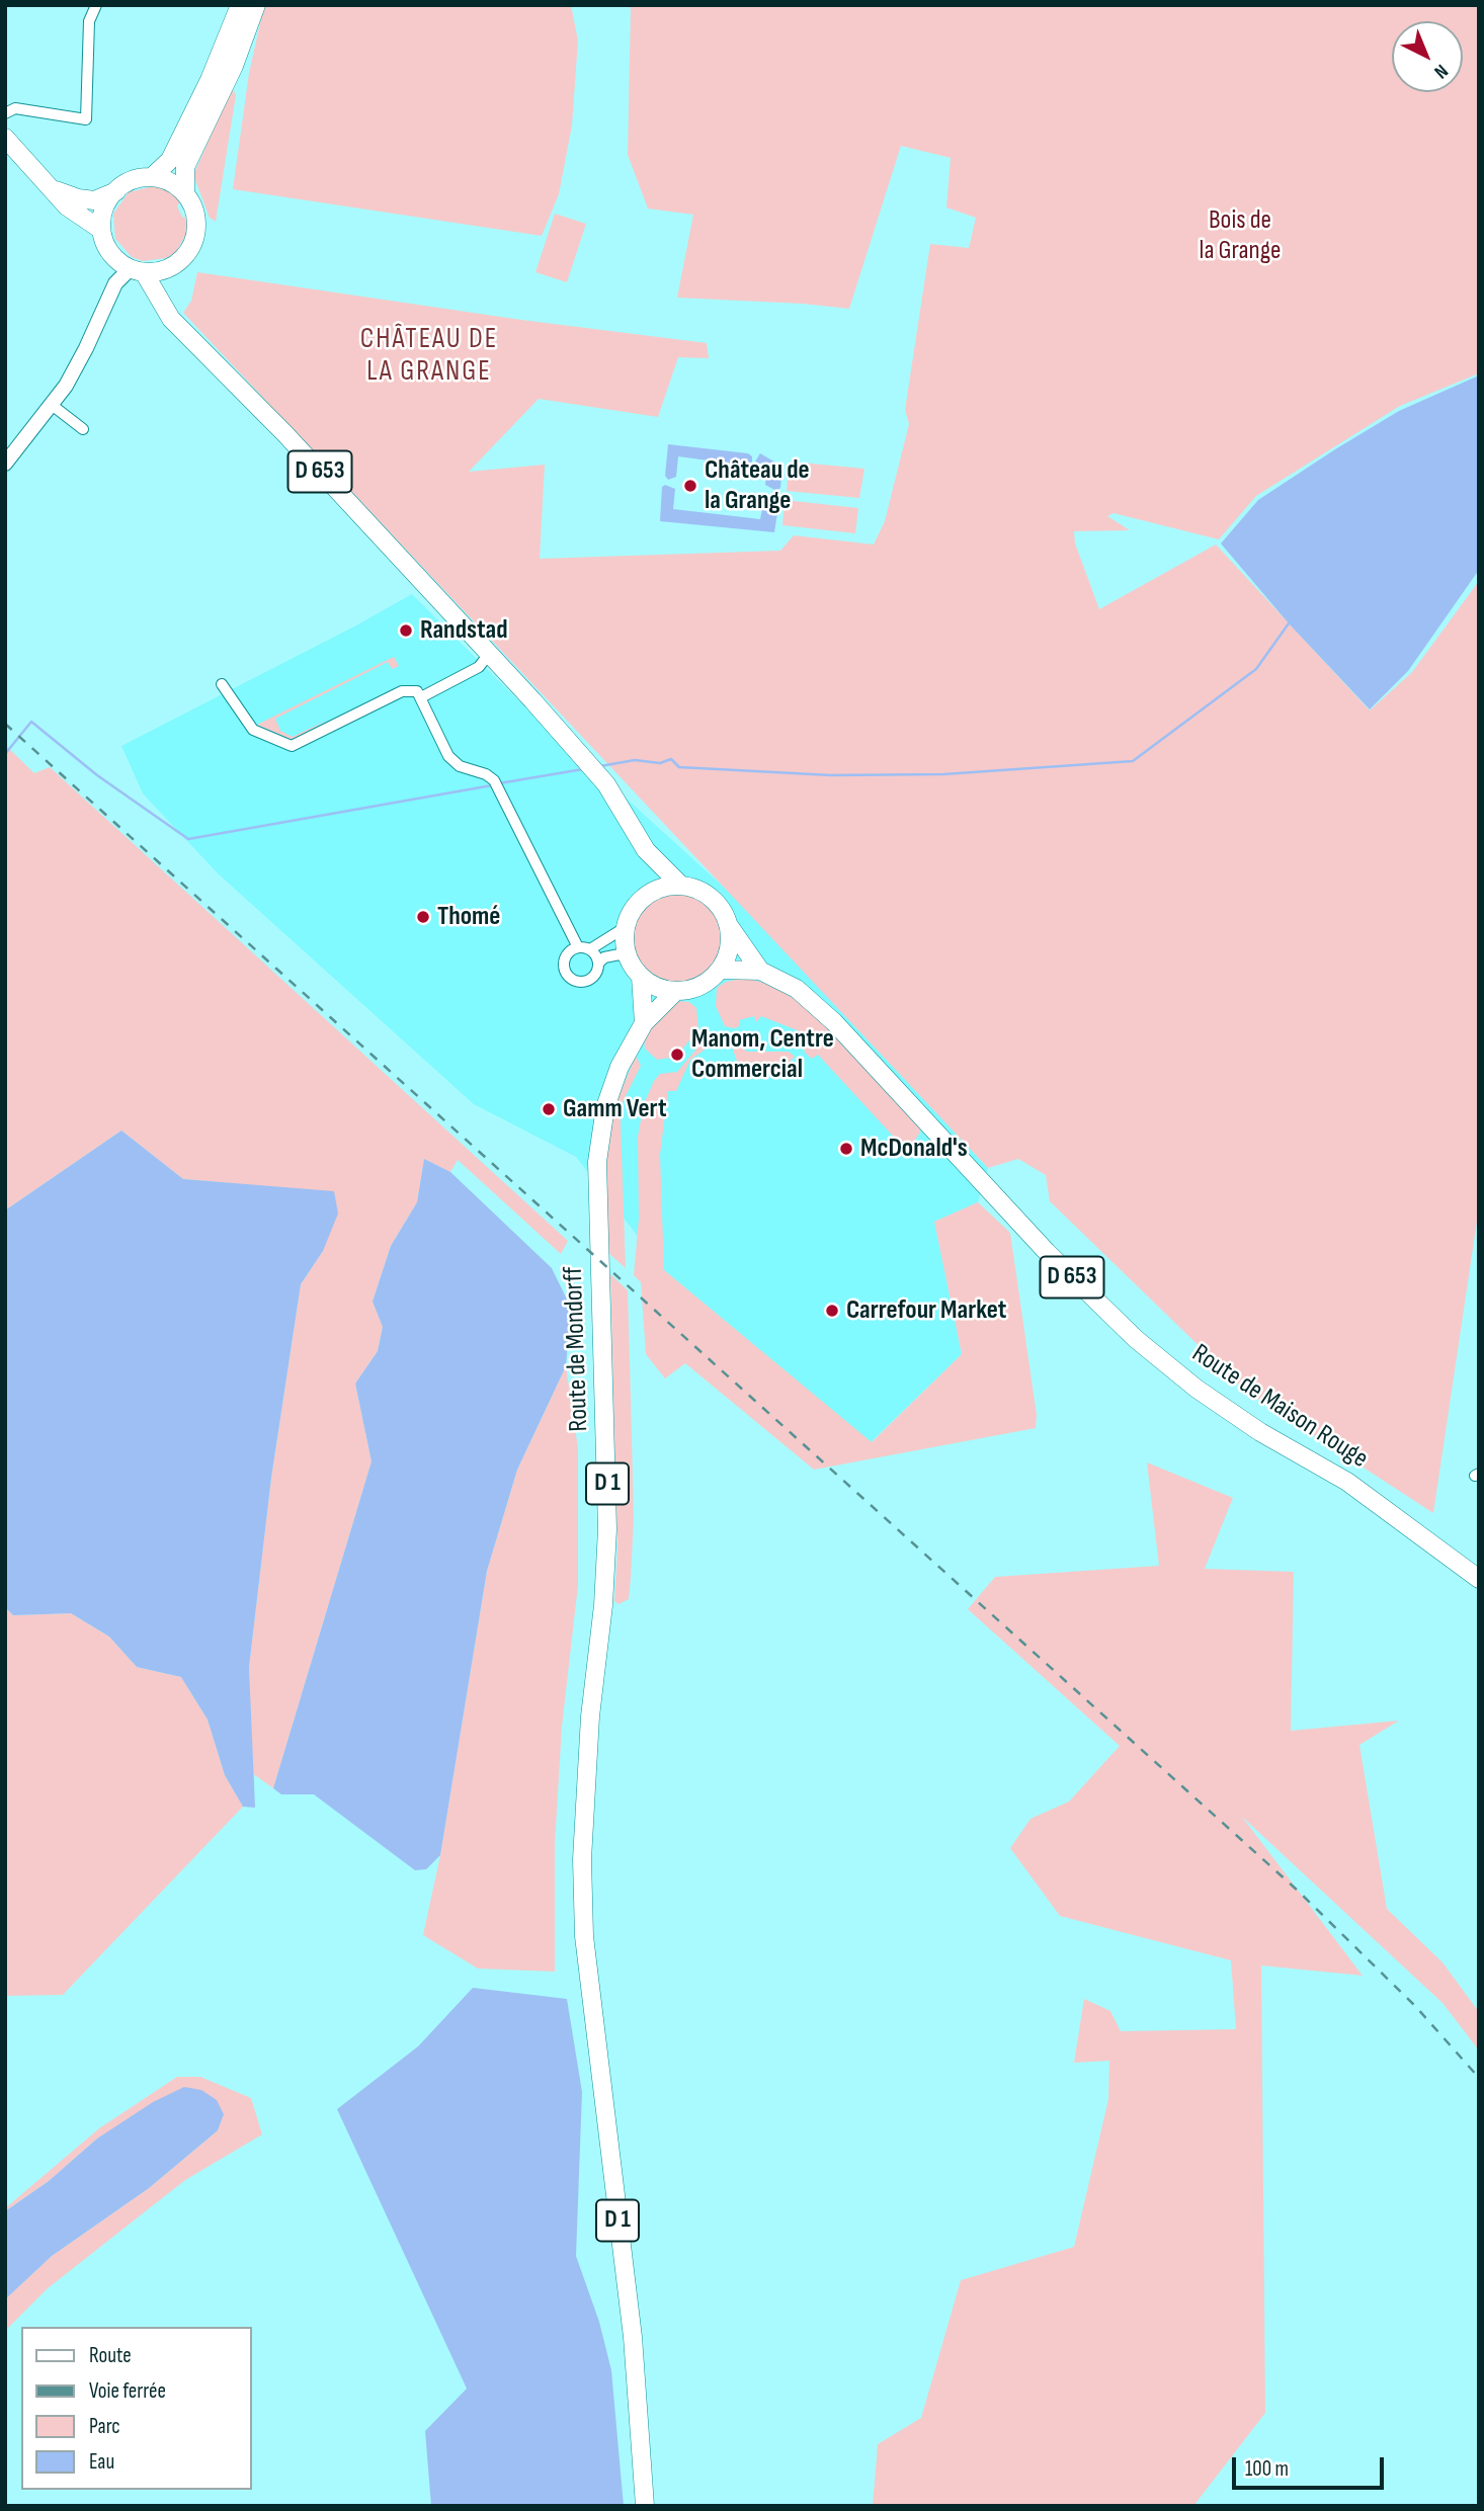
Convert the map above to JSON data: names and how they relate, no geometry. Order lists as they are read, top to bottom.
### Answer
{
  "streets": {
    "main road": [
      "D 653",
      "Route de Mondorff",
      "Route de Maison Rouge",
      "D 1"
    ]
  },
  "crossings": [
    ["Route de Mondorff", "D 1"]
  ],
  "districts": ["CHÂTEAU DE LA GRANGE"],
  "parks": ["Bois de la Grange"],
  "places": [
    "Château de la Grange",
    "Randstad",
    "Thomé",
    "Manom, Centre Commercial",
    "Gamm Vert",
    "McDonald's",
    "Carrefour Market"
  ],
  "legend": [
    "Route",
    "Voie ferrée",
    "Parc",
    "Eau"
  ],
  "scale_bar": "100 m",
  "north": "bottom right"
}
